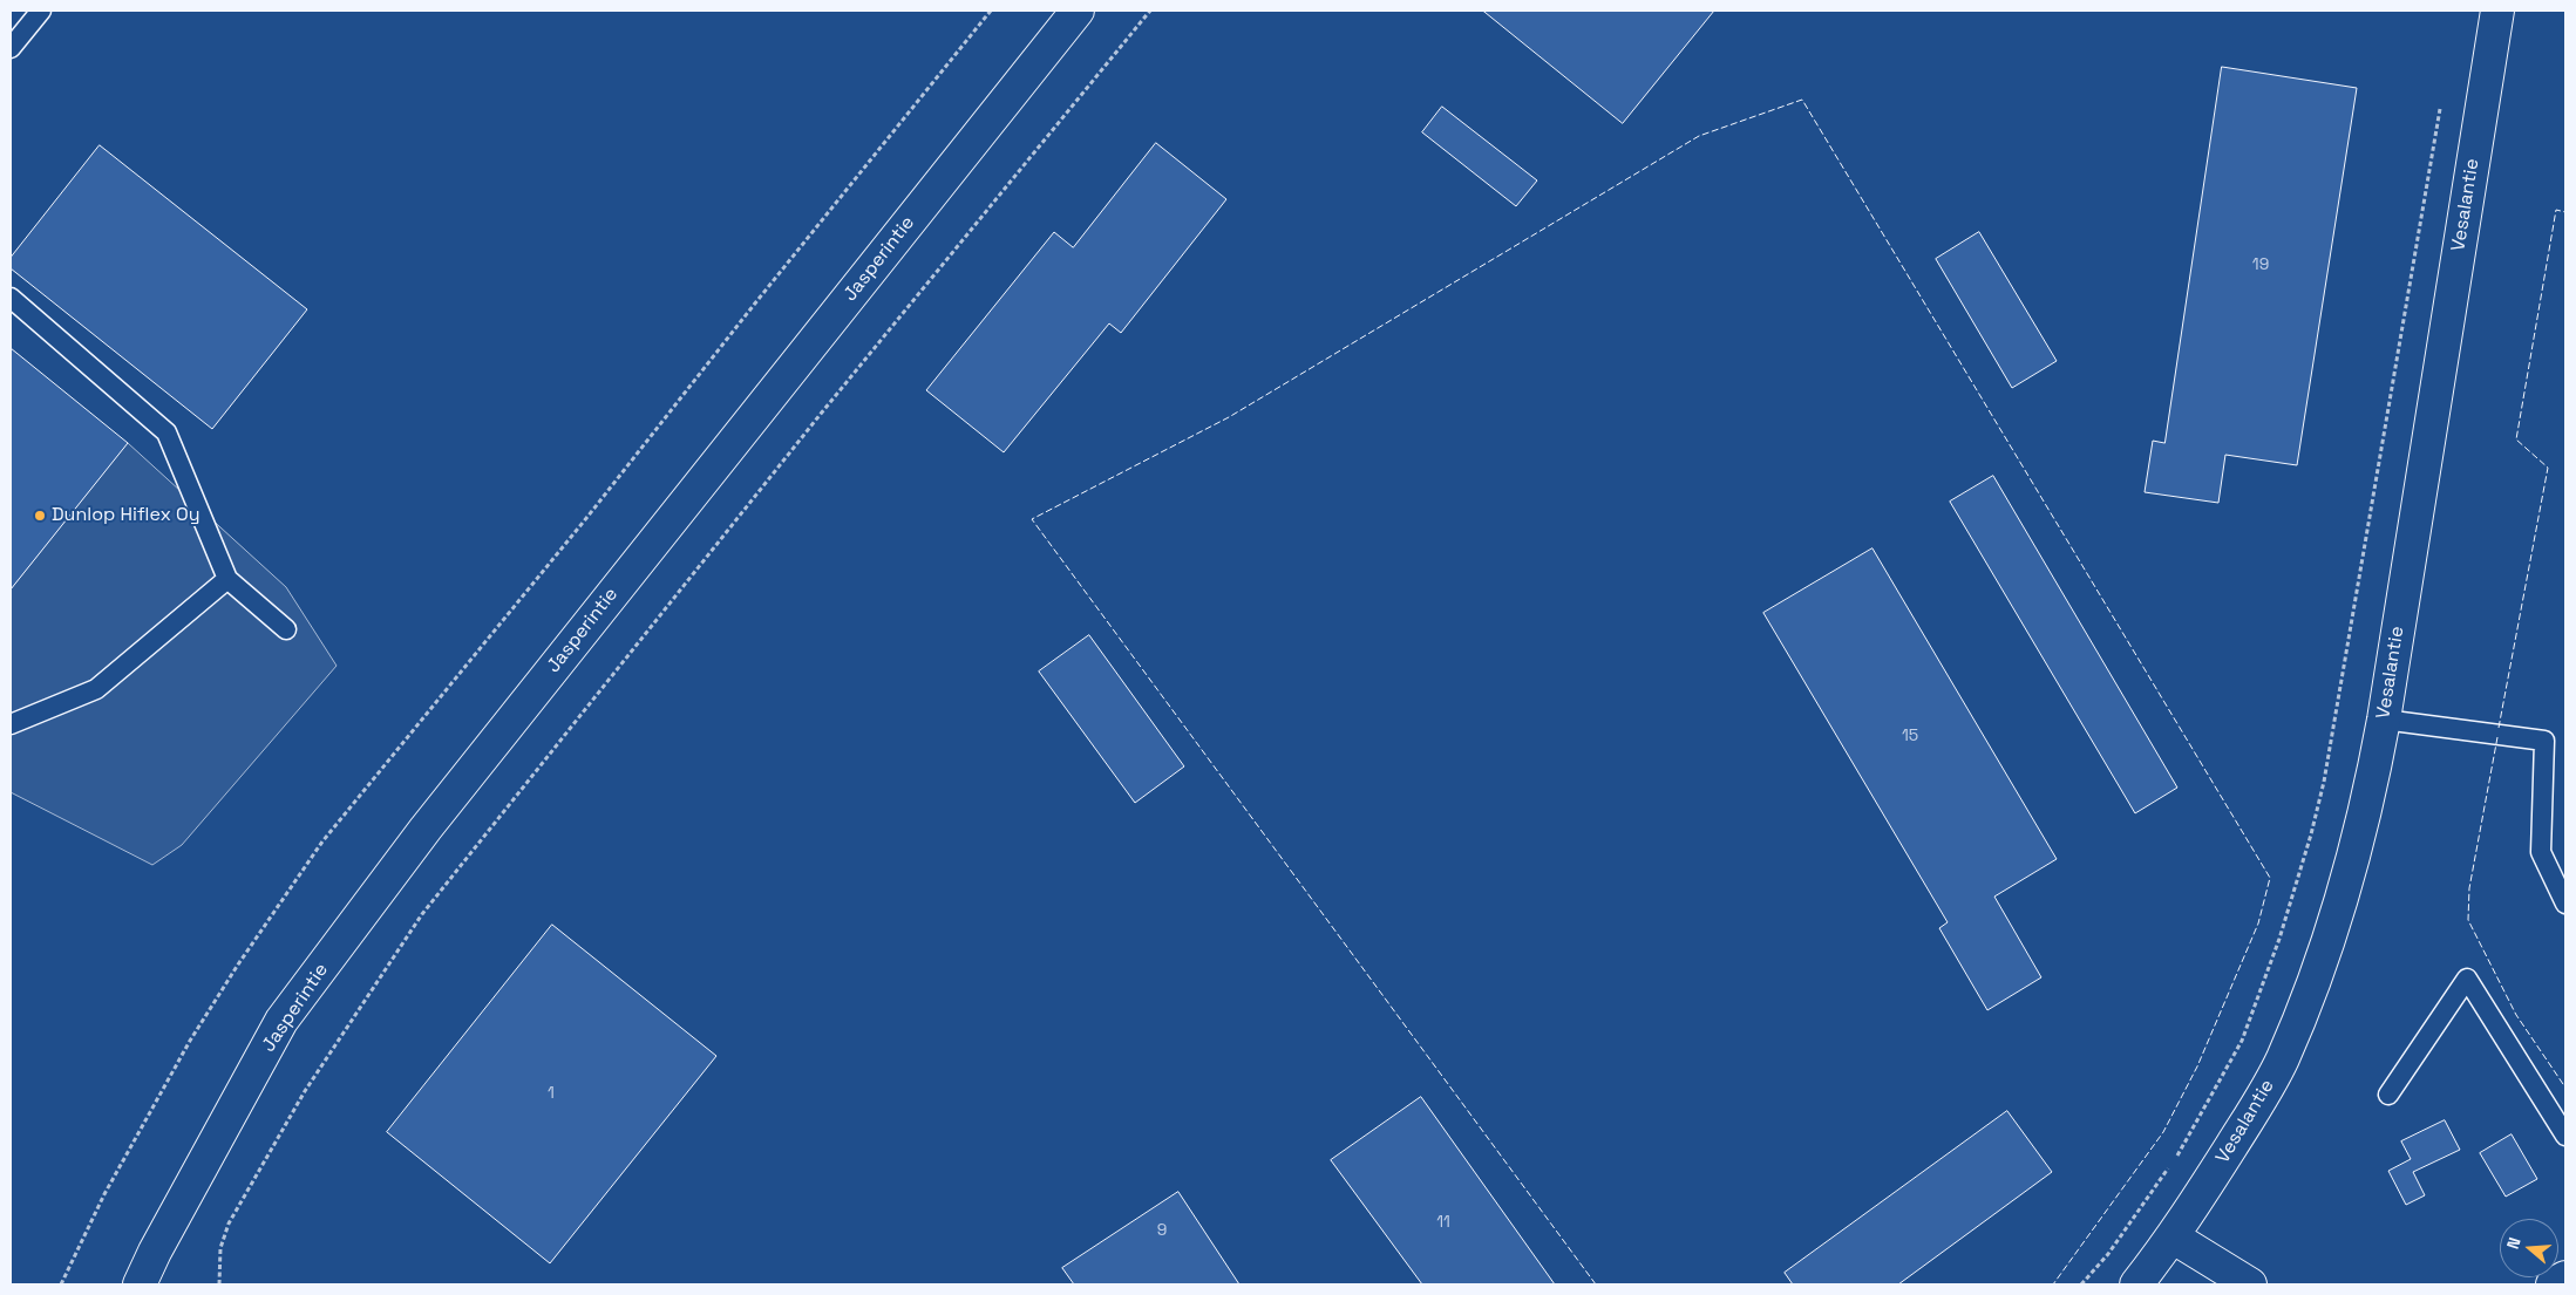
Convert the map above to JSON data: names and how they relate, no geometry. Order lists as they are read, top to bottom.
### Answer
{
  "streets": {
    "main road": ["Vesalantie", "Jasperintie"]
  },
  "places": ["Dunlop Hiflex Oy"],
  "house_numbers": [
    "19",
    "15",
    "1",
    "11",
    "9"
  ],
  "north": "left"
}
